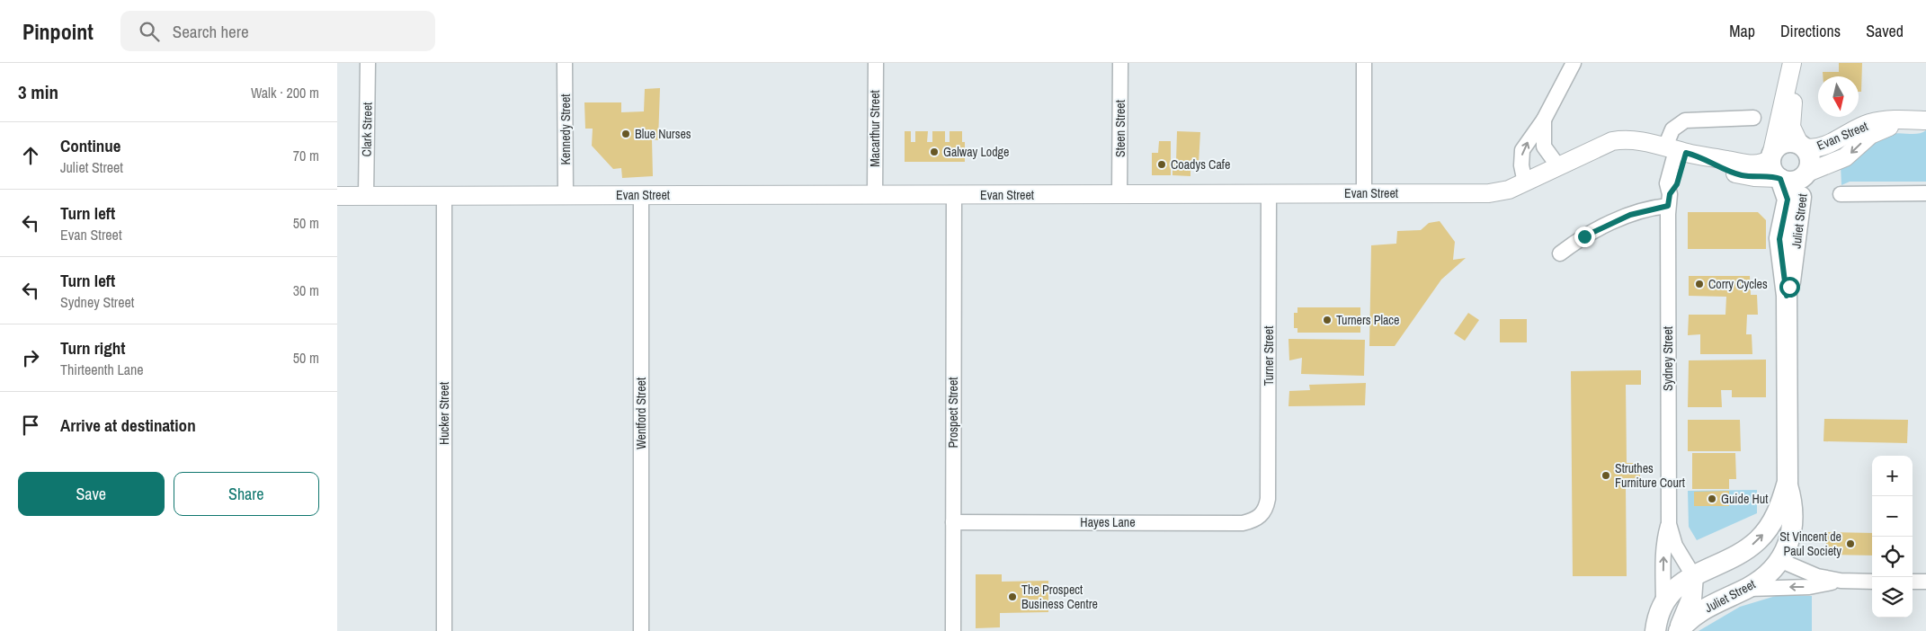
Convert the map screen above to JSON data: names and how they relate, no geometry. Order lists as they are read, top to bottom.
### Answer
{
  "streets": {
    "main road": ["Juliet Street"],
    "street": [
      "Macarthur Street",
      "Steen Street",
      "Clark Street",
      "Kennedy Street",
      "Evan Street",
      "Turner Street",
      "Sydney Street",
      "Prospect Street",
      "Hucker Street",
      "Wentford Street",
      "Hayes Lane"
    ]
  },
  "crossings": [
    ["Macarthur Street", "Evan Street"],
    ["Steen Street", "Evan Street"],
    ["Clark Street", "Evan Street"],
    ["Kennedy Street", "Evan Street"],
    ["Evan Street", "Juliet Street"],
    ["Evan Street", "Turner Street"],
    ["Evan Street", "Sydney Street"],
    ["Evan Street", "Prospect Street"],
    ["Evan Street", "Hucker Street"],
    ["Evan Street", "Wentford Street"],
    ["Turner Street", "Hayes Lane"],
    ["Prospect Street", "Hayes Lane"]
  ],
  "places": [
    "Blue Nurses",
    "Galway Lodge",
    "Coadys Cafe",
    "Corry Cycles",
    "Turners Place",
    "Struthes Furniture Court",
    "Guide Hut",
    "St Vincent de Paul Society",
    "The Prospect Business Centre"
  ],
  "north": "bottom",
  "page": {
    "header": "Pinpoint",
    "search": "Search here",
    "nav": ["Map", "Directions", "Saved"],
    "heading": ["3 min", "Walk · 200 m"],
    "list": [
      ["Continue", "Juliet Street", "70 m"],
      ["Turn left", "Evan Street", "50 m"],
      ["Turn left", "Sydney Street", "30 m"],
      ["Turn right", "Thirteenth Lane", "50 m"],
      "Arrive at destination"
    ],
    "map_buttons": ["+", "−"],
    "buttons": ["Save", "Share"]
  }
}
